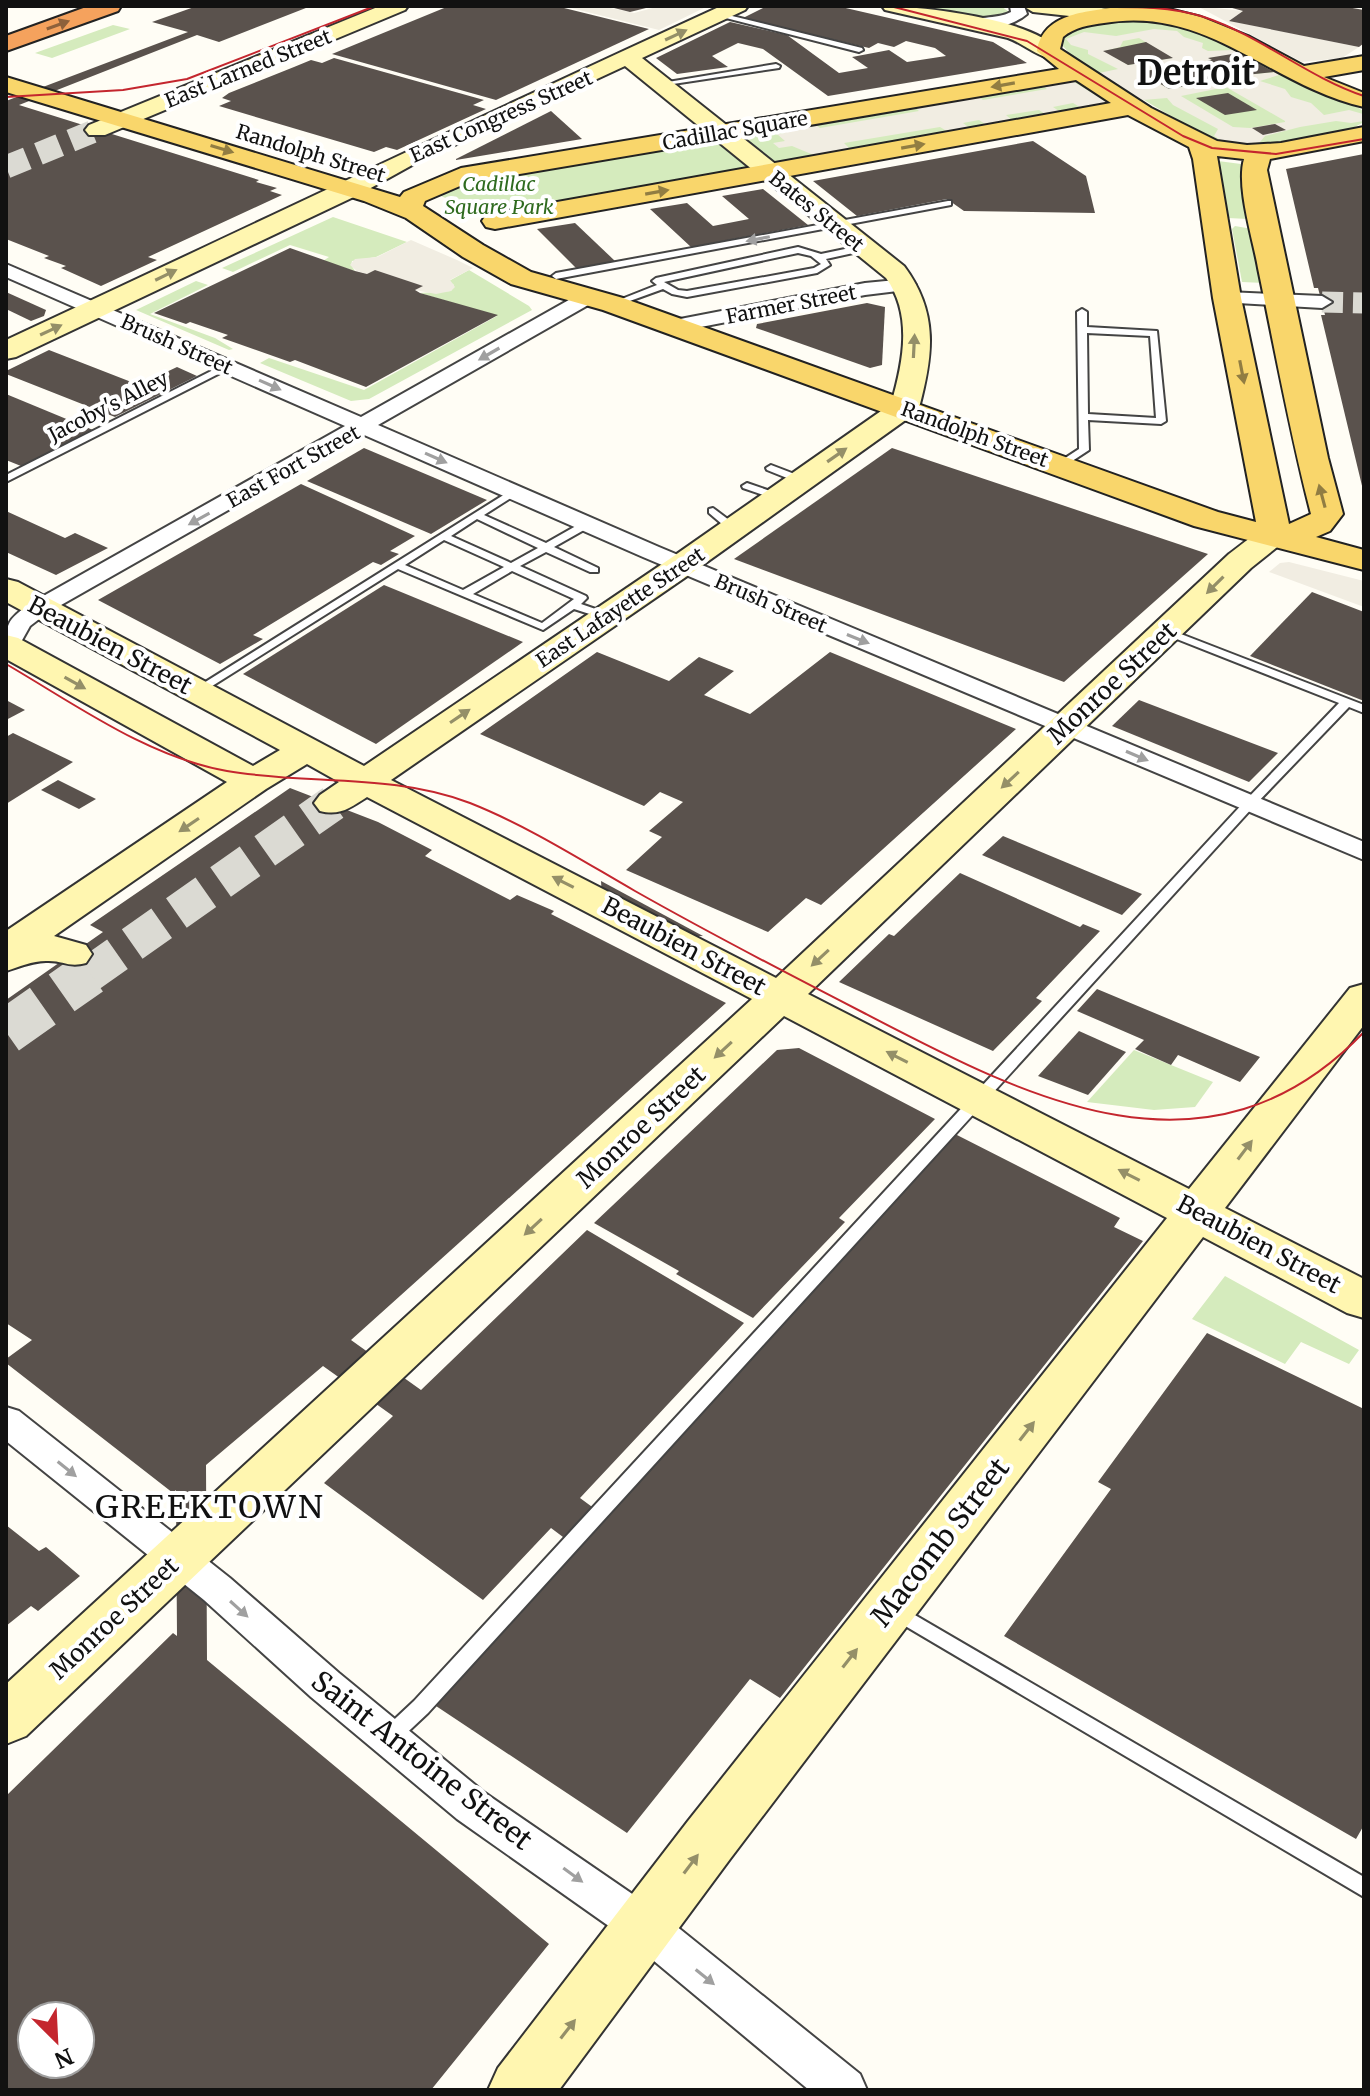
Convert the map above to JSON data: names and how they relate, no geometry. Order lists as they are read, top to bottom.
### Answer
{
  "streets": {
    "main road": ["Cadillac Square", "Randolph Street", "Monroe Street"],
    "street": [
      "East Larned Street",
      "East Congress Street",
      "Bates Street",
      "Farmer Street",
      "Brush Street",
      "East Fort Street",
      "East Lafayette Street",
      "Beaubien Street",
      "Macomb Street",
      "Saint Antoine Street"
    ],
    "lane": ["Jacoby's Alley"]
  },
  "crossings": [
    ["East Larned Street", "Randolph Street"],
    ["East Congress Street", "Randolph Street"],
    ["East Congress Street", "Bates Street"],
    ["East Congress Street", "Brush Street"],
    ["Cadillac Square", "Randolph Street"],
    ["Cadillac Square", "Bates Street"],
    ["Randolph Street", "Farmer Street"],
    ["Randolph Street", "East Fort Street"],
    ["Randolph Street", "East Lafayette Street"],
    ["Randolph Street", "Monroe Street"],
    ["Bates Street", "Farmer Street"],
    ["Brush Street", "Jacoby's Alley"],
    ["Brush Street", "East Fort Street"],
    ["Brush Street", "East Lafayette Street"],
    ["Brush Street", "Monroe Street"],
    ["East Fort Street", "Beaubien Street"],
    ["East Lafayette Street", "Beaubien Street"],
    ["Beaubien Street", "Monroe Street"],
    ["Beaubien Street", "Macomb Street"],
    ["Monroe Street", "Saint Antoine Street"],
    ["Macomb Street", "Saint Antoine Street"]
  ],
  "one_way": [
    "East Congress Street",
    "Brush Street",
    "East Lafayette Street",
    "Macomb Street",
    "Saint Antoine Street"
  ],
  "districts": ["Detroit", "GREEKTOWN"],
  "parks": ["Cadillac Square Park"],
  "north": "bottom right"
}
